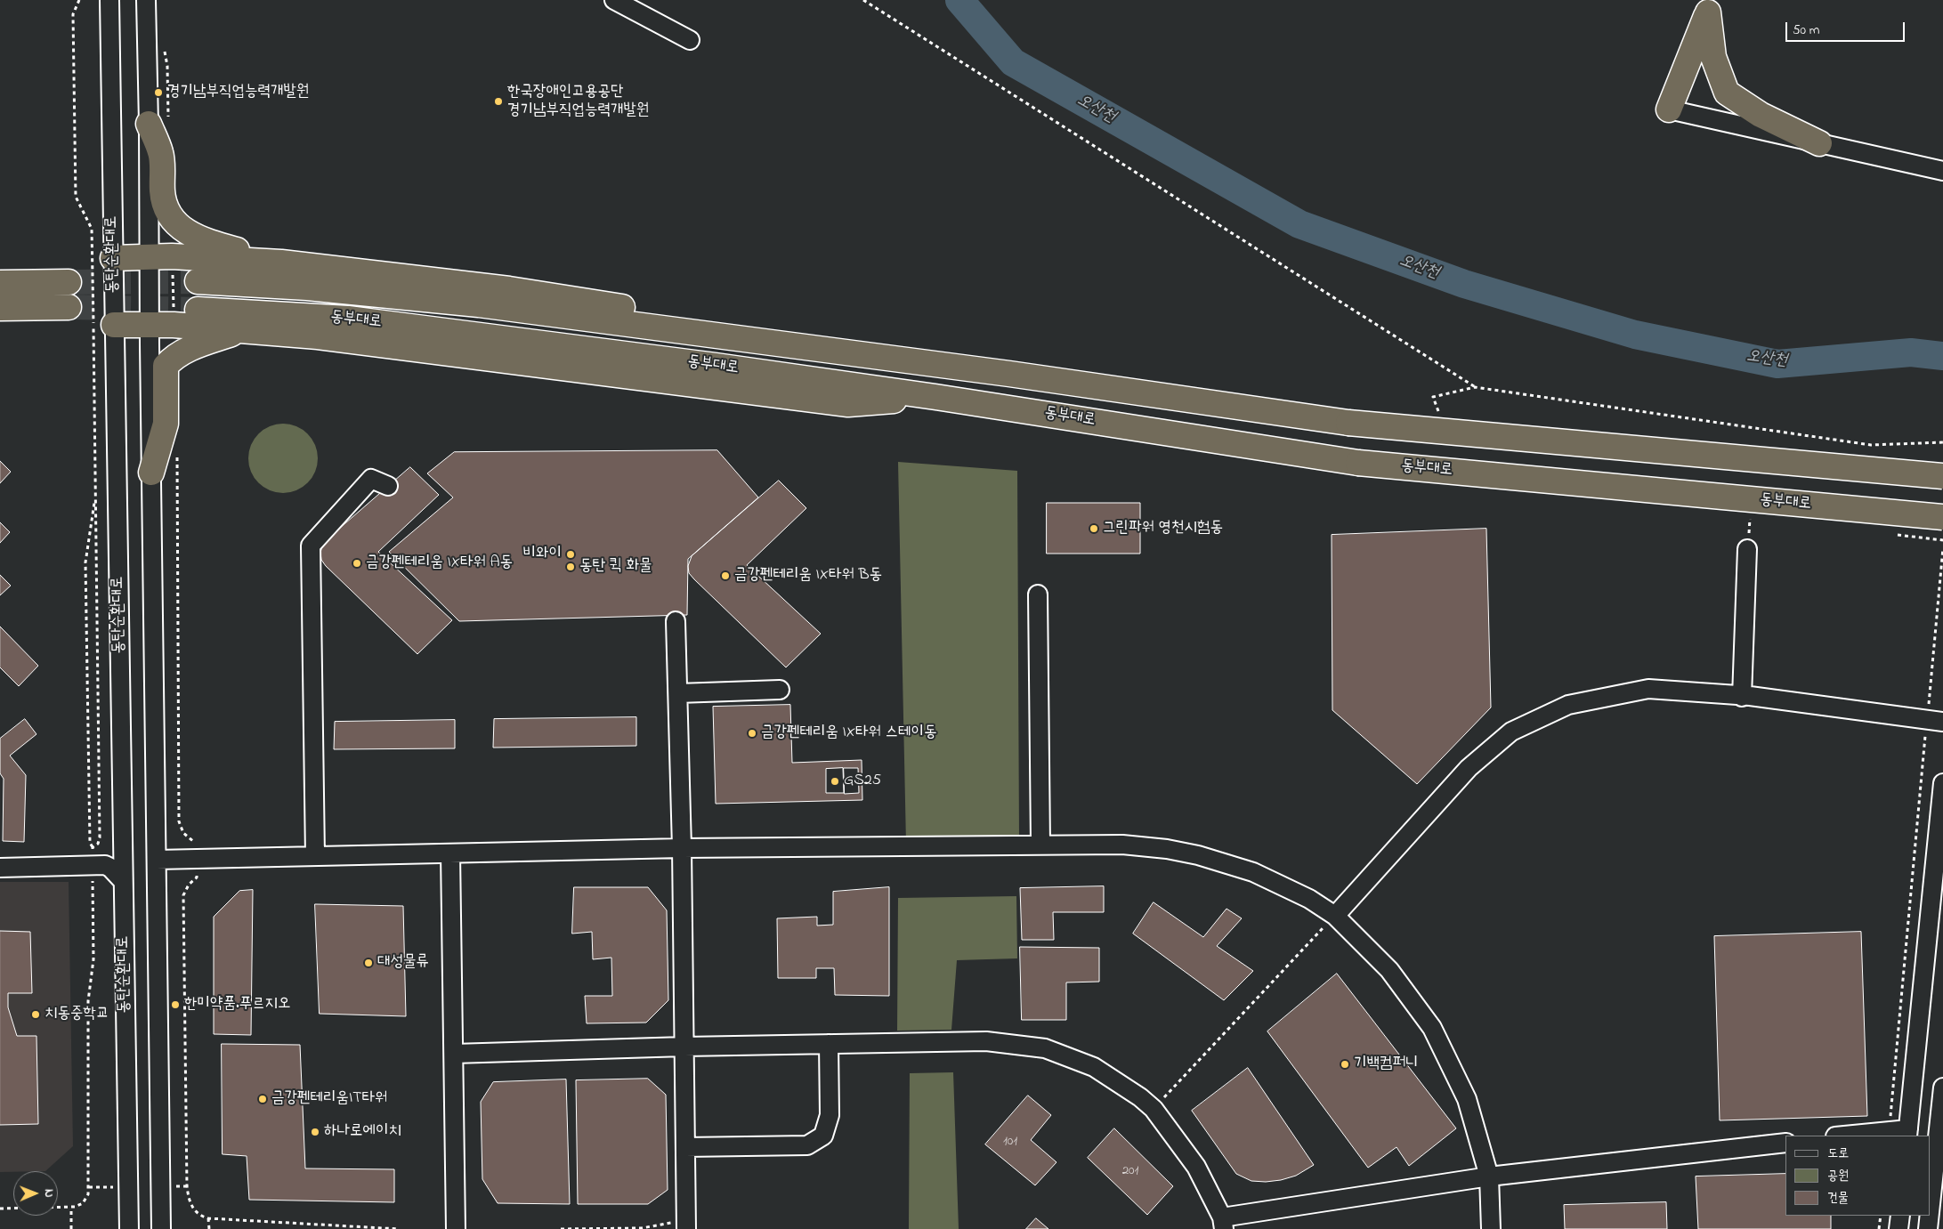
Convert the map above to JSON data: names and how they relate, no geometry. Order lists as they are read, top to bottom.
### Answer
{
  "streets": {
    "highway": ["동부대로"],
    "street": ["동탄순환대로"]
  },
  "water": ["오산천"],
  "places": [
    "경기남부직업능력개발원",
    "한국장애인고용공단 경기남부직업능력개발원",
    "그린파워 영천시험동",
    "비와이",
    "금강펜테리움 IX타워 A동",
    "동탄 퀵 화물",
    "금강펜테리움 IX타워 B동",
    "금강펜테리움 IX타워 스테이동",
    "GS25",
    "대성물류",
    "한미약품.푸르지오",
    "치동중학교",
    "기백컴퍼니",
    "금강펜테리움IT타워",
    "하나로에이치"
  ],
  "house_numbers": ["101", "201"],
  "legend": ["도로", "공원", "건물"],
  "scale_bar": "50 m",
  "north": "right"
}
